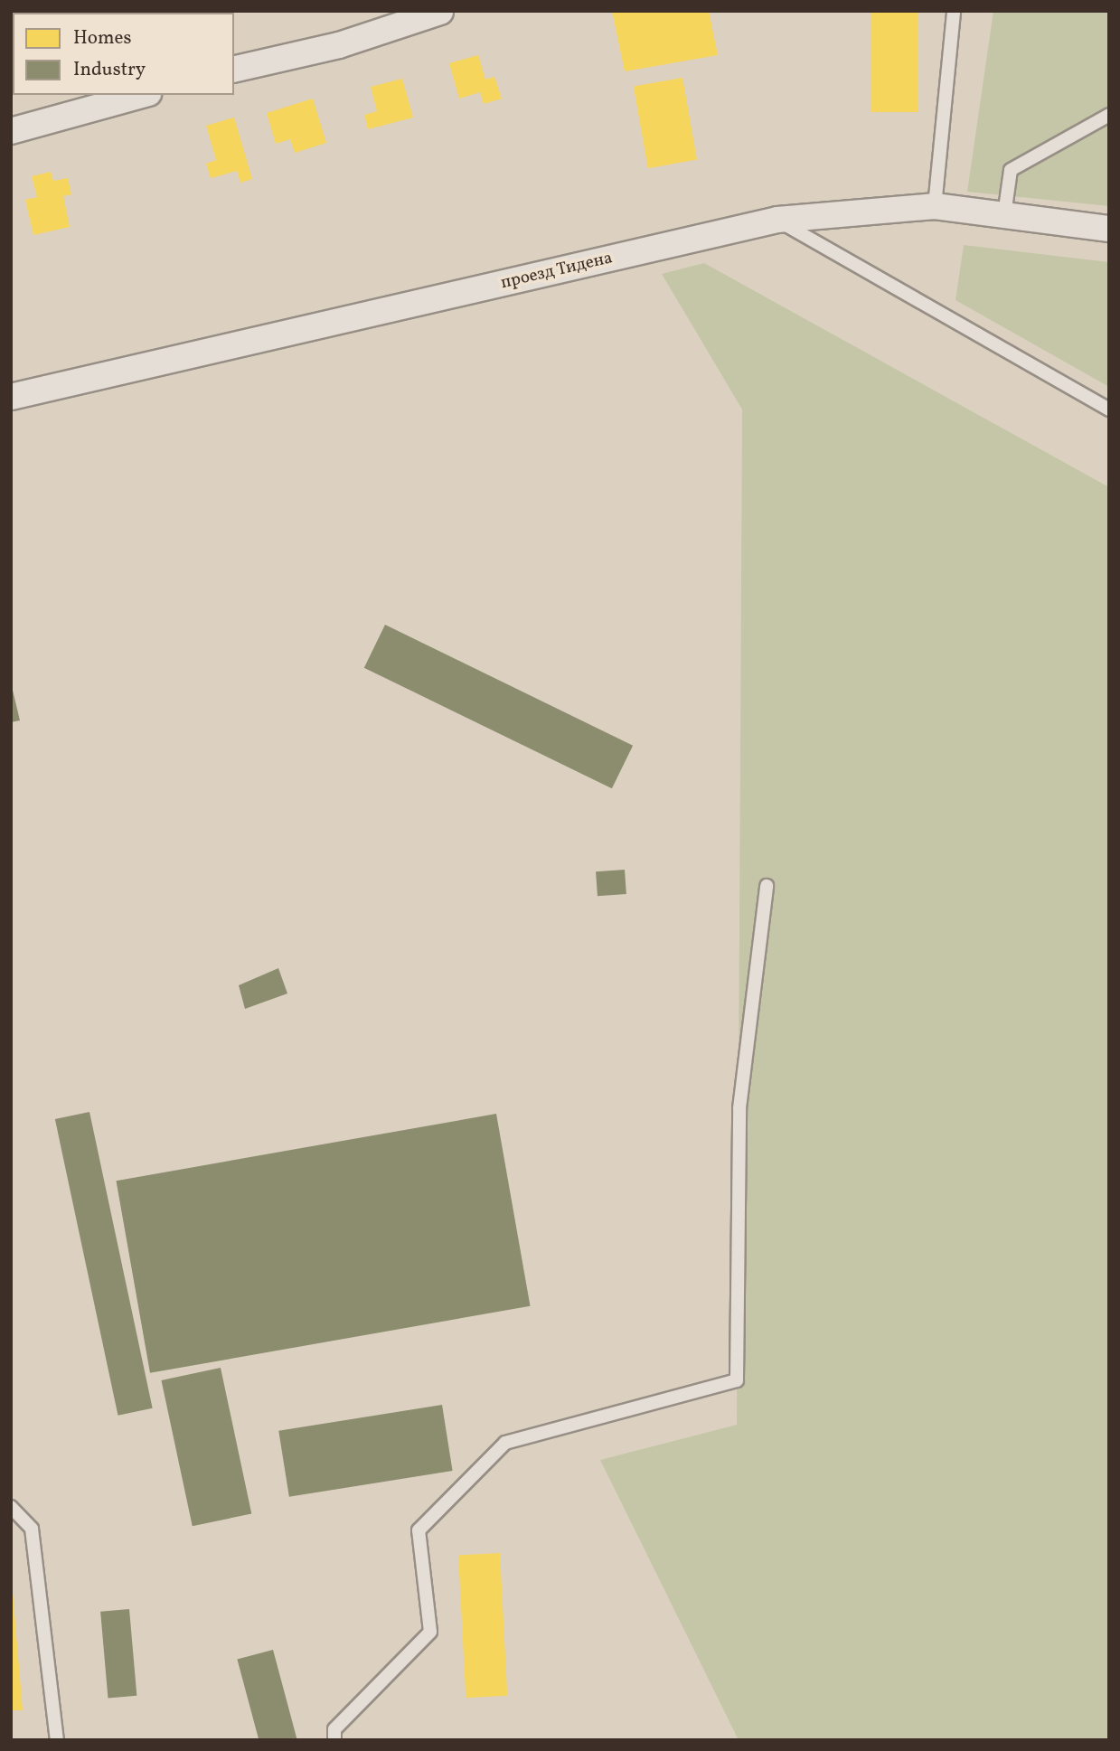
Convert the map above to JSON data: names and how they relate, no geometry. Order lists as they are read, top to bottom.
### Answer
{
  "streets": {
    "street": ["проезд Тидена"]
  },
  "legend": ["Homes", "Industry"]
}
